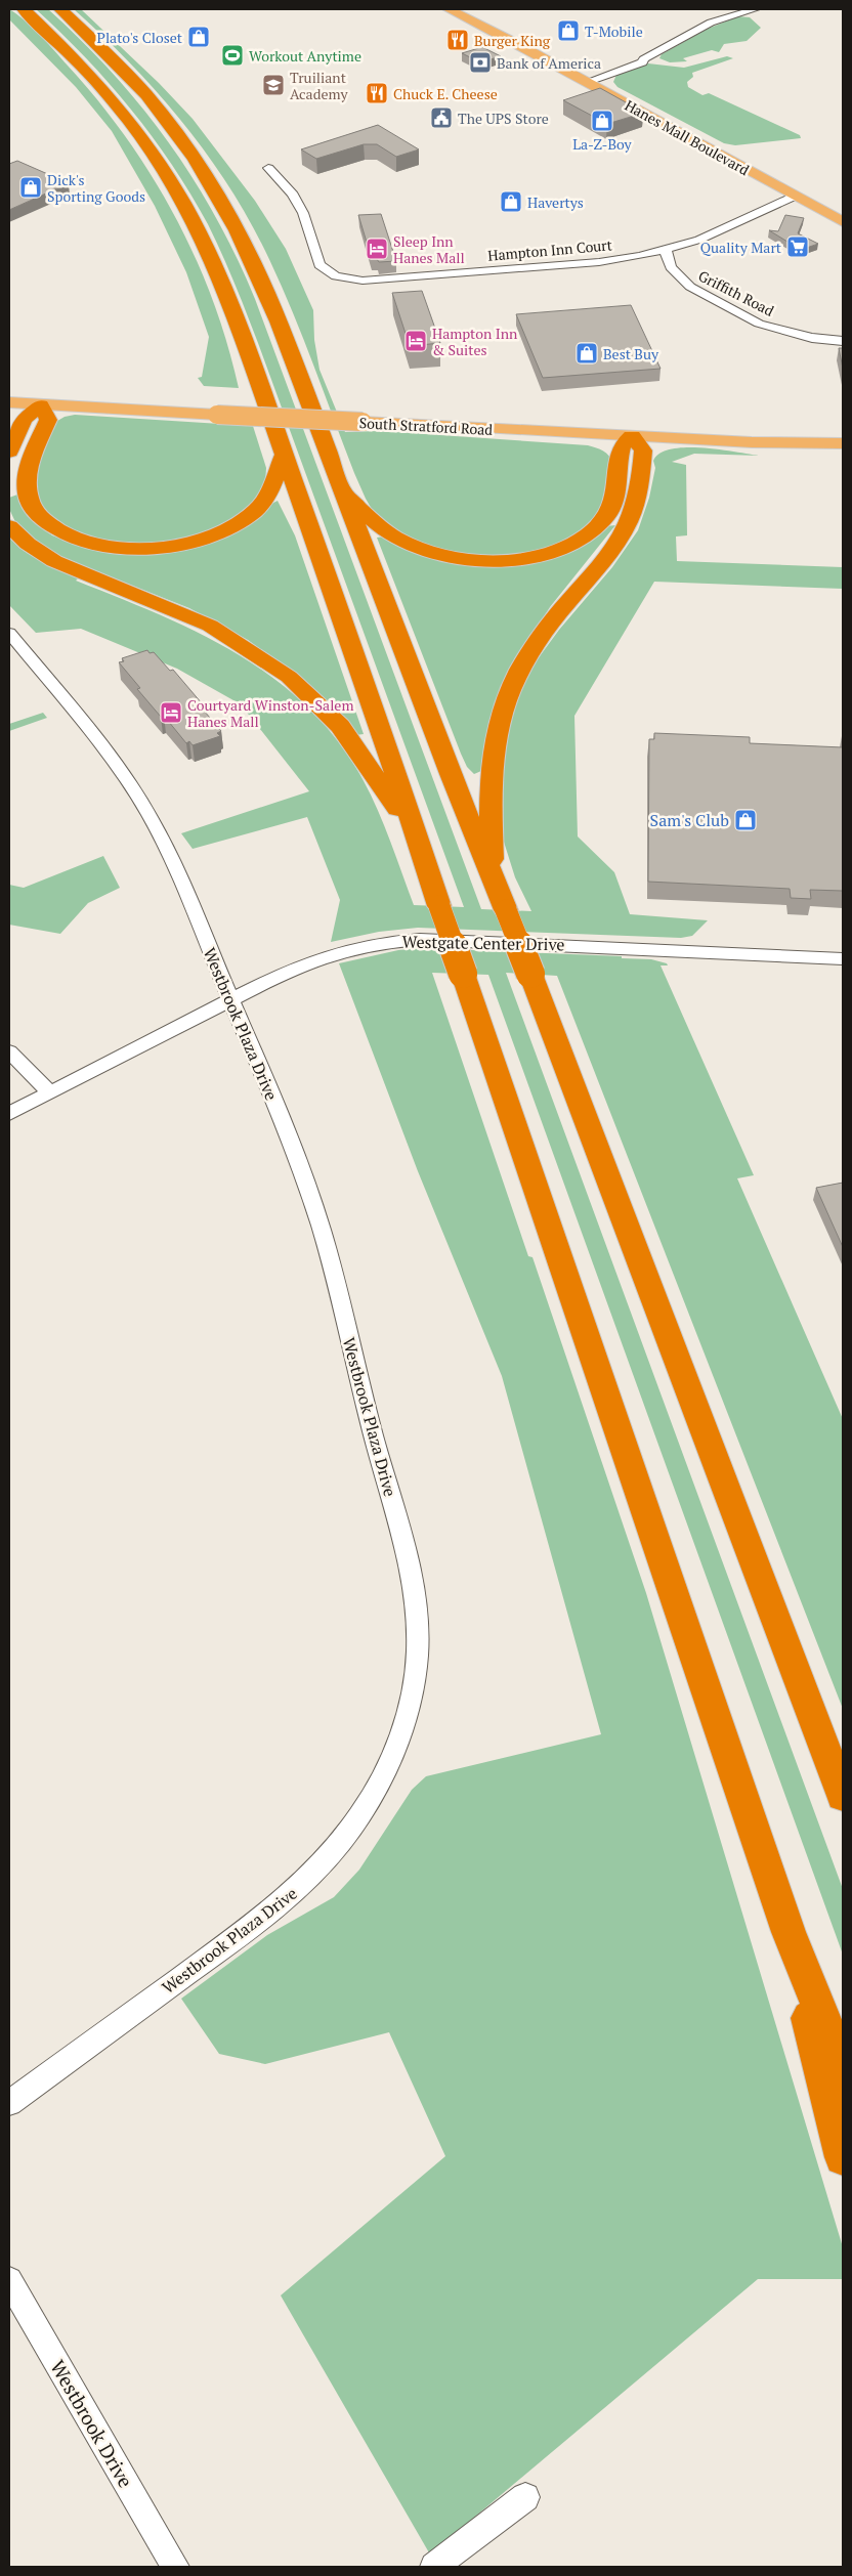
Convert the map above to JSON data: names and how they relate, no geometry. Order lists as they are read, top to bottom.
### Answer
{
  "streets": {
    "main road": ["Hanes Mall Boulevard", "South Stratford Road"],
    "street": [
      "Hampton Inn Court",
      "Griffith Road",
      "Westgate Center Drive",
      "Westbrook Plaza Drive",
      "Westbrook Drive"
    ]
  },
  "crossings": [
    ["Hanes Mall Boulevard", "Hampton Inn Court"],
    ["Hampton Inn Court", "Griffith Road"],
    ["Westgate Center Drive", "Westbrook Plaza Drive"]
  ],
  "places": {
    "shop": [
      "T-Mobile",
      "Plato's Closet",
      "La-Z-Boy",
      "Dick's Sporting Goods",
      "Havertys",
      "Best Buy",
      "Sam's Club"
    ],
    "restaurant": ["Burger King", "Chuck E. Cheese"],
    "sports": ["Workout Anytime"],
    "bank": ["Bank of America"],
    "school or university": ["Truiliant Academy"],
    "public building": ["The UPS Store"],
    "supermarket": ["Quality Mart"],
    "hotel": ["Sleep Inn Hanes Mall", "Hampton Inn & Suites", "Courtyard Winston-Salem Hanes Mall"]
  }
}
